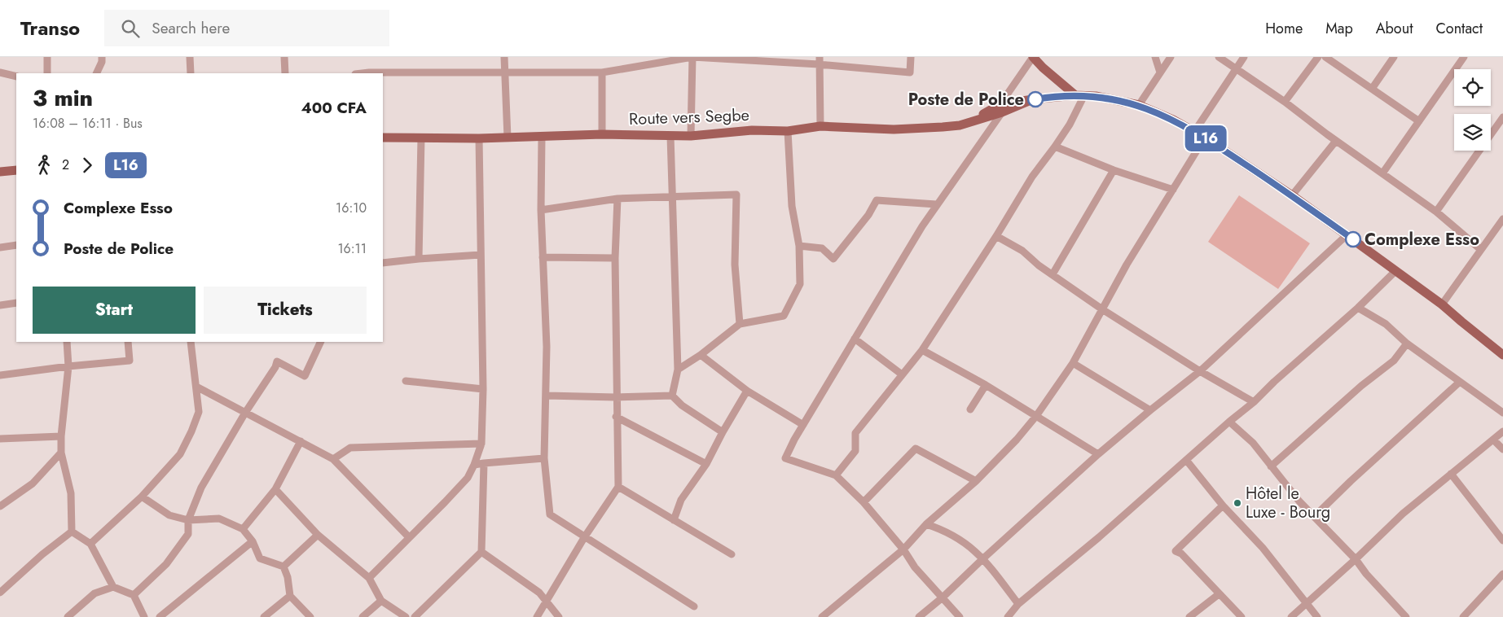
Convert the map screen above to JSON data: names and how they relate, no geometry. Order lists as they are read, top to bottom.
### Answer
{
  "streets": {
    "main road": ["Route vers Segbe"]
  },
  "places": ["Poste de Police", "Complexe Esso", "Hôtel le Luxe - Bourg"],
  "lines": ["bus line L16"],
  "page": {
    "header": "Transo",
    "search": "Search here",
    "nav": [
      "Home",
      "Map",
      "About",
      "Contact"
    ],
    "on_map": "L16",
    "heading": ["3 min", "16:08 – 16:11 · Bus", "400 CFA"],
    "legs": ["2", "L16"],
    "list": [
      {
        "name": "Complexe Esso",
        "value": "16:10"
      },
      {
        "name": "Poste de Police",
        "value": "16:11"
      }
    ],
    "buttons": ["Start", "Tickets"]
  }
}
